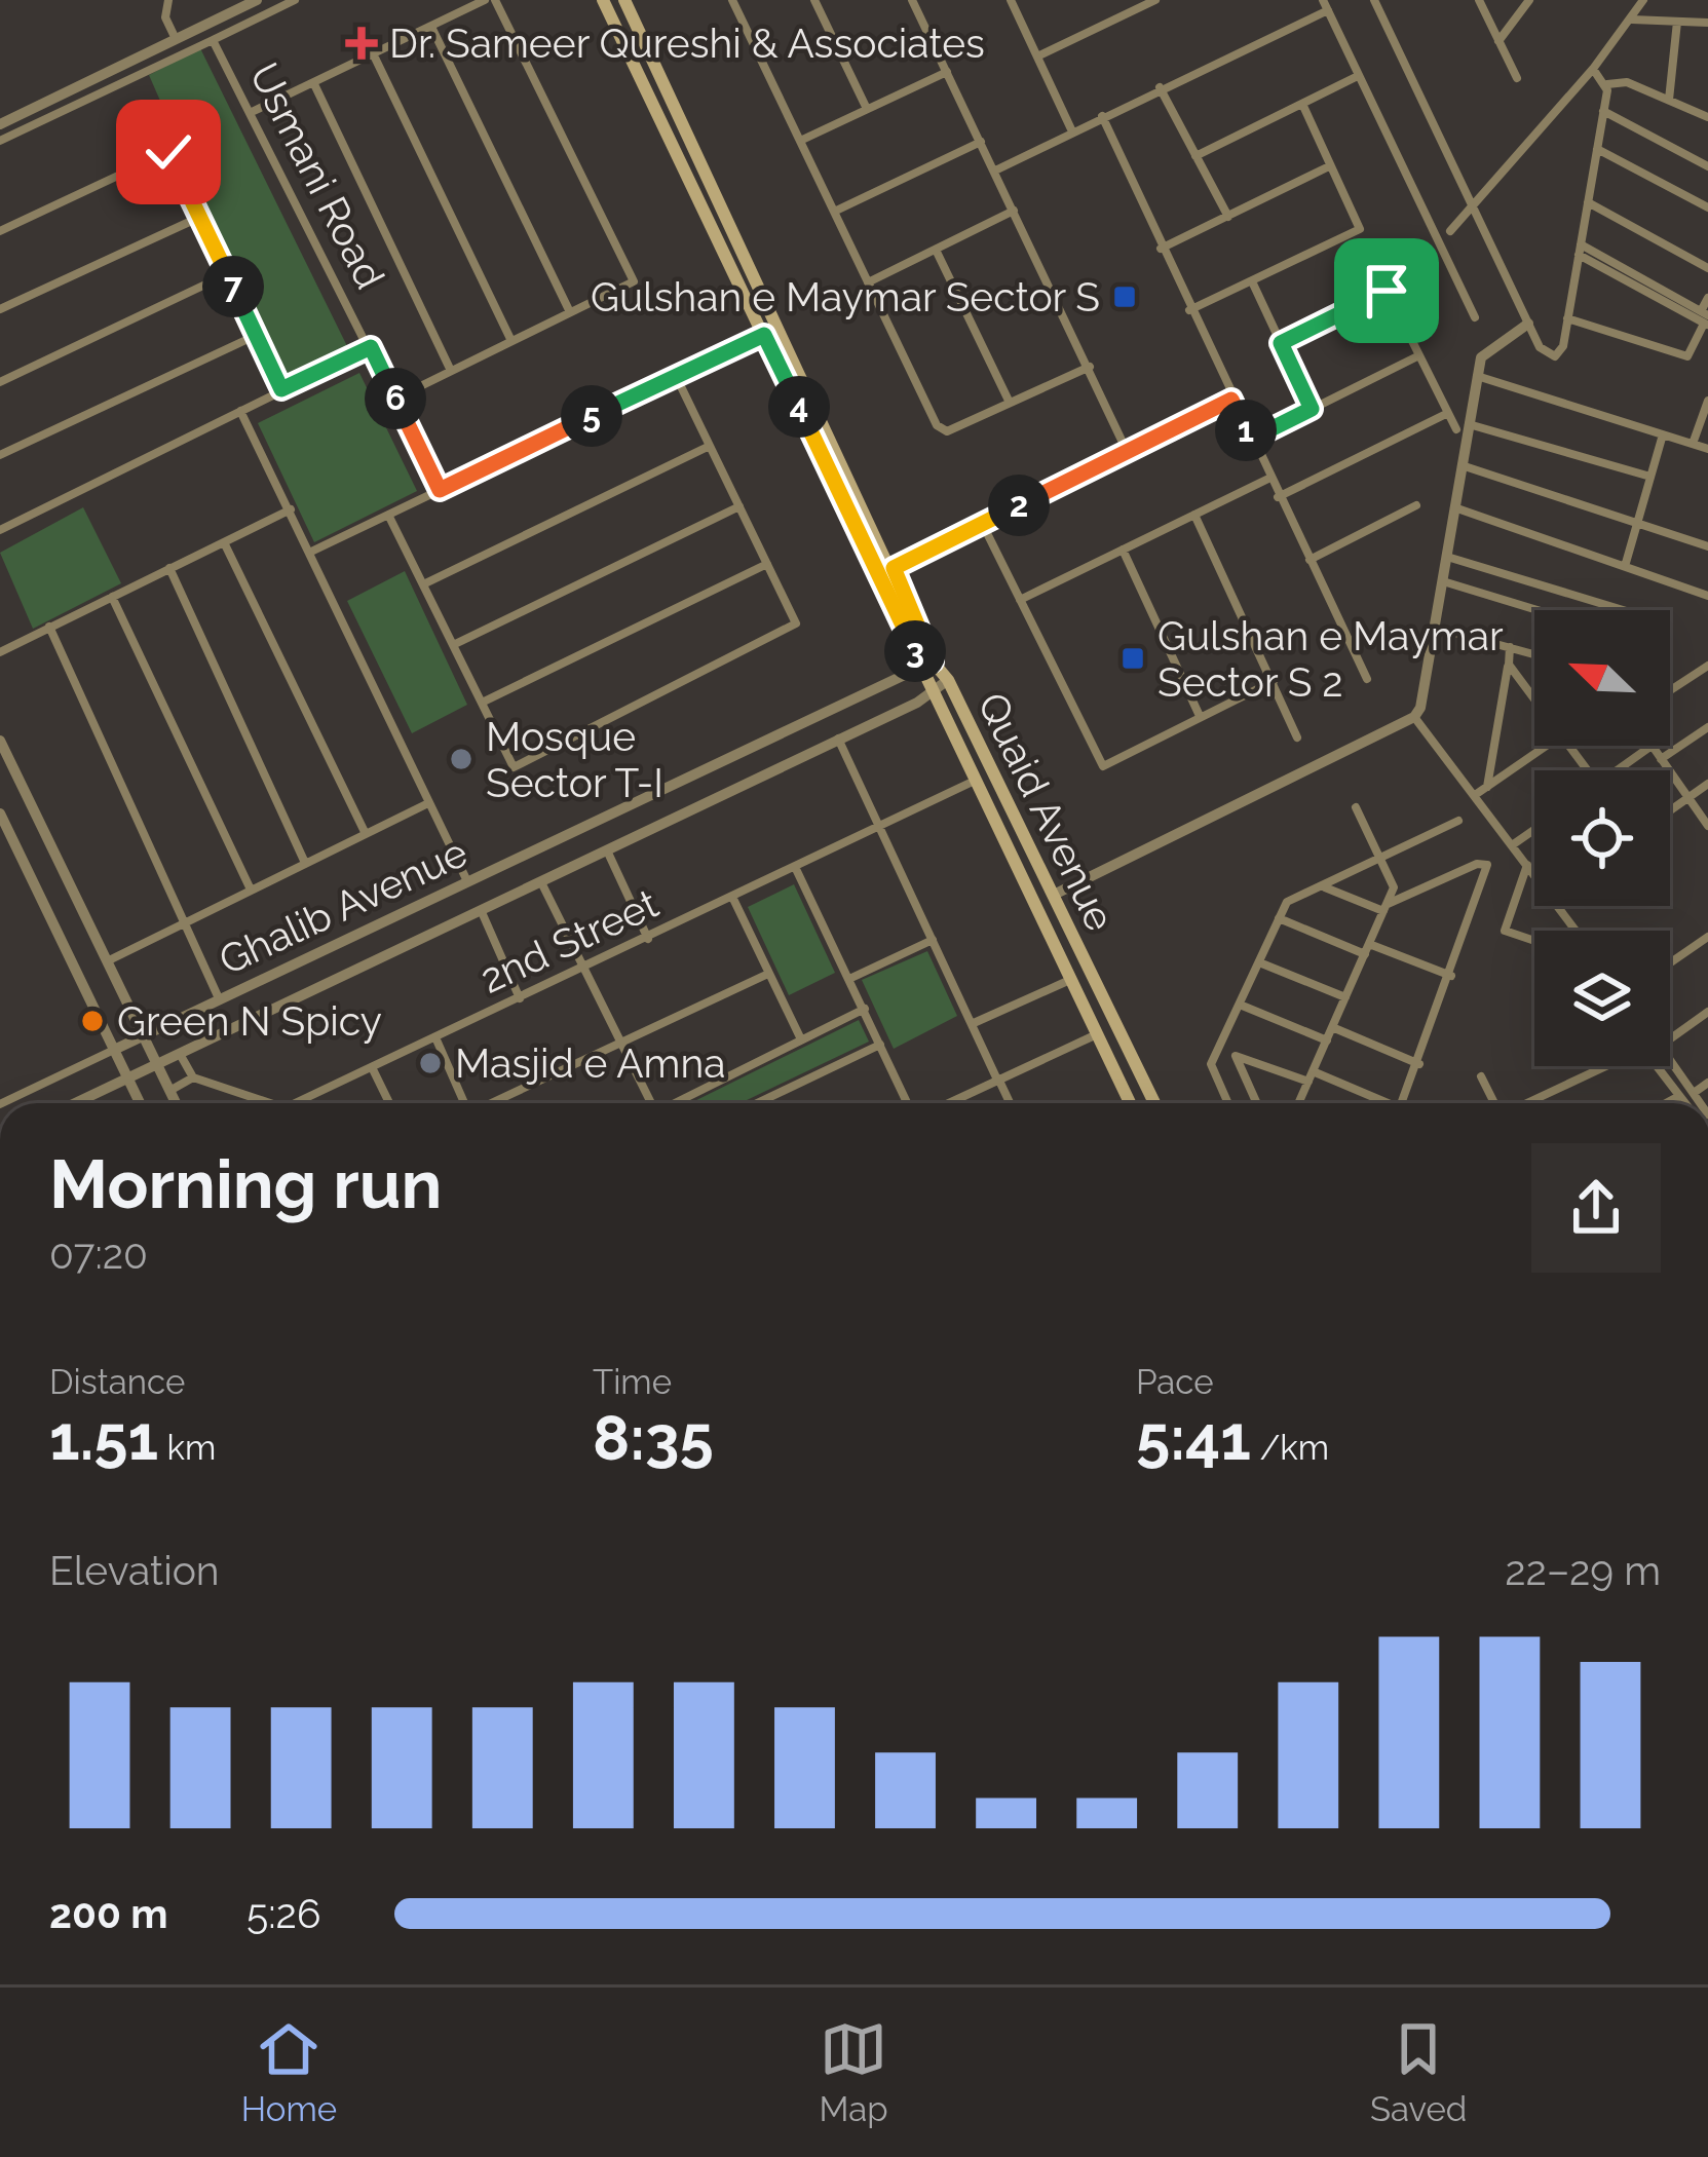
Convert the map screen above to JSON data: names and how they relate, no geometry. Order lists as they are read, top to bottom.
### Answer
{
  "streets": {
    "main road": ["Quaid Avenue"],
    "street": ["Usmani Road", "Ghalib Avenue", "2nd Street"]
  },
  "crossings": [
    ["Quaid Avenue", "Ghalib Avenue"]
  ],
  "places": {
    "health": ["Dr. Sameer Qureshi & Associates"],
    "transit": ["Gulshan e Maymar Sector S", "Gulshan e Maymar Sector S 2"],
    "other": ["Mosque Sector T-I", "Green N Spicy", "Masjid e Amna"]
  },
  "north": "top left",
  "page": {
    "pins": [
      "7",
      "6",
      "4",
      "5",
      "1",
      "2",
      "3"
    ],
    "heading": ["Morning run", "07:20"],
    "stats": [
      ["Distance", "1.51 km"],
      ["Time", "8:35"],
      ["Pace", "5:41 /km"]
    ],
    "chart": ["Elevation", "22–29 m"],
    "list": [
      {
        "name": "200 m",
        "note": "5:26"
      }
    ],
    "tabs": ["Home", "Map", "Saved"]
  }
}
